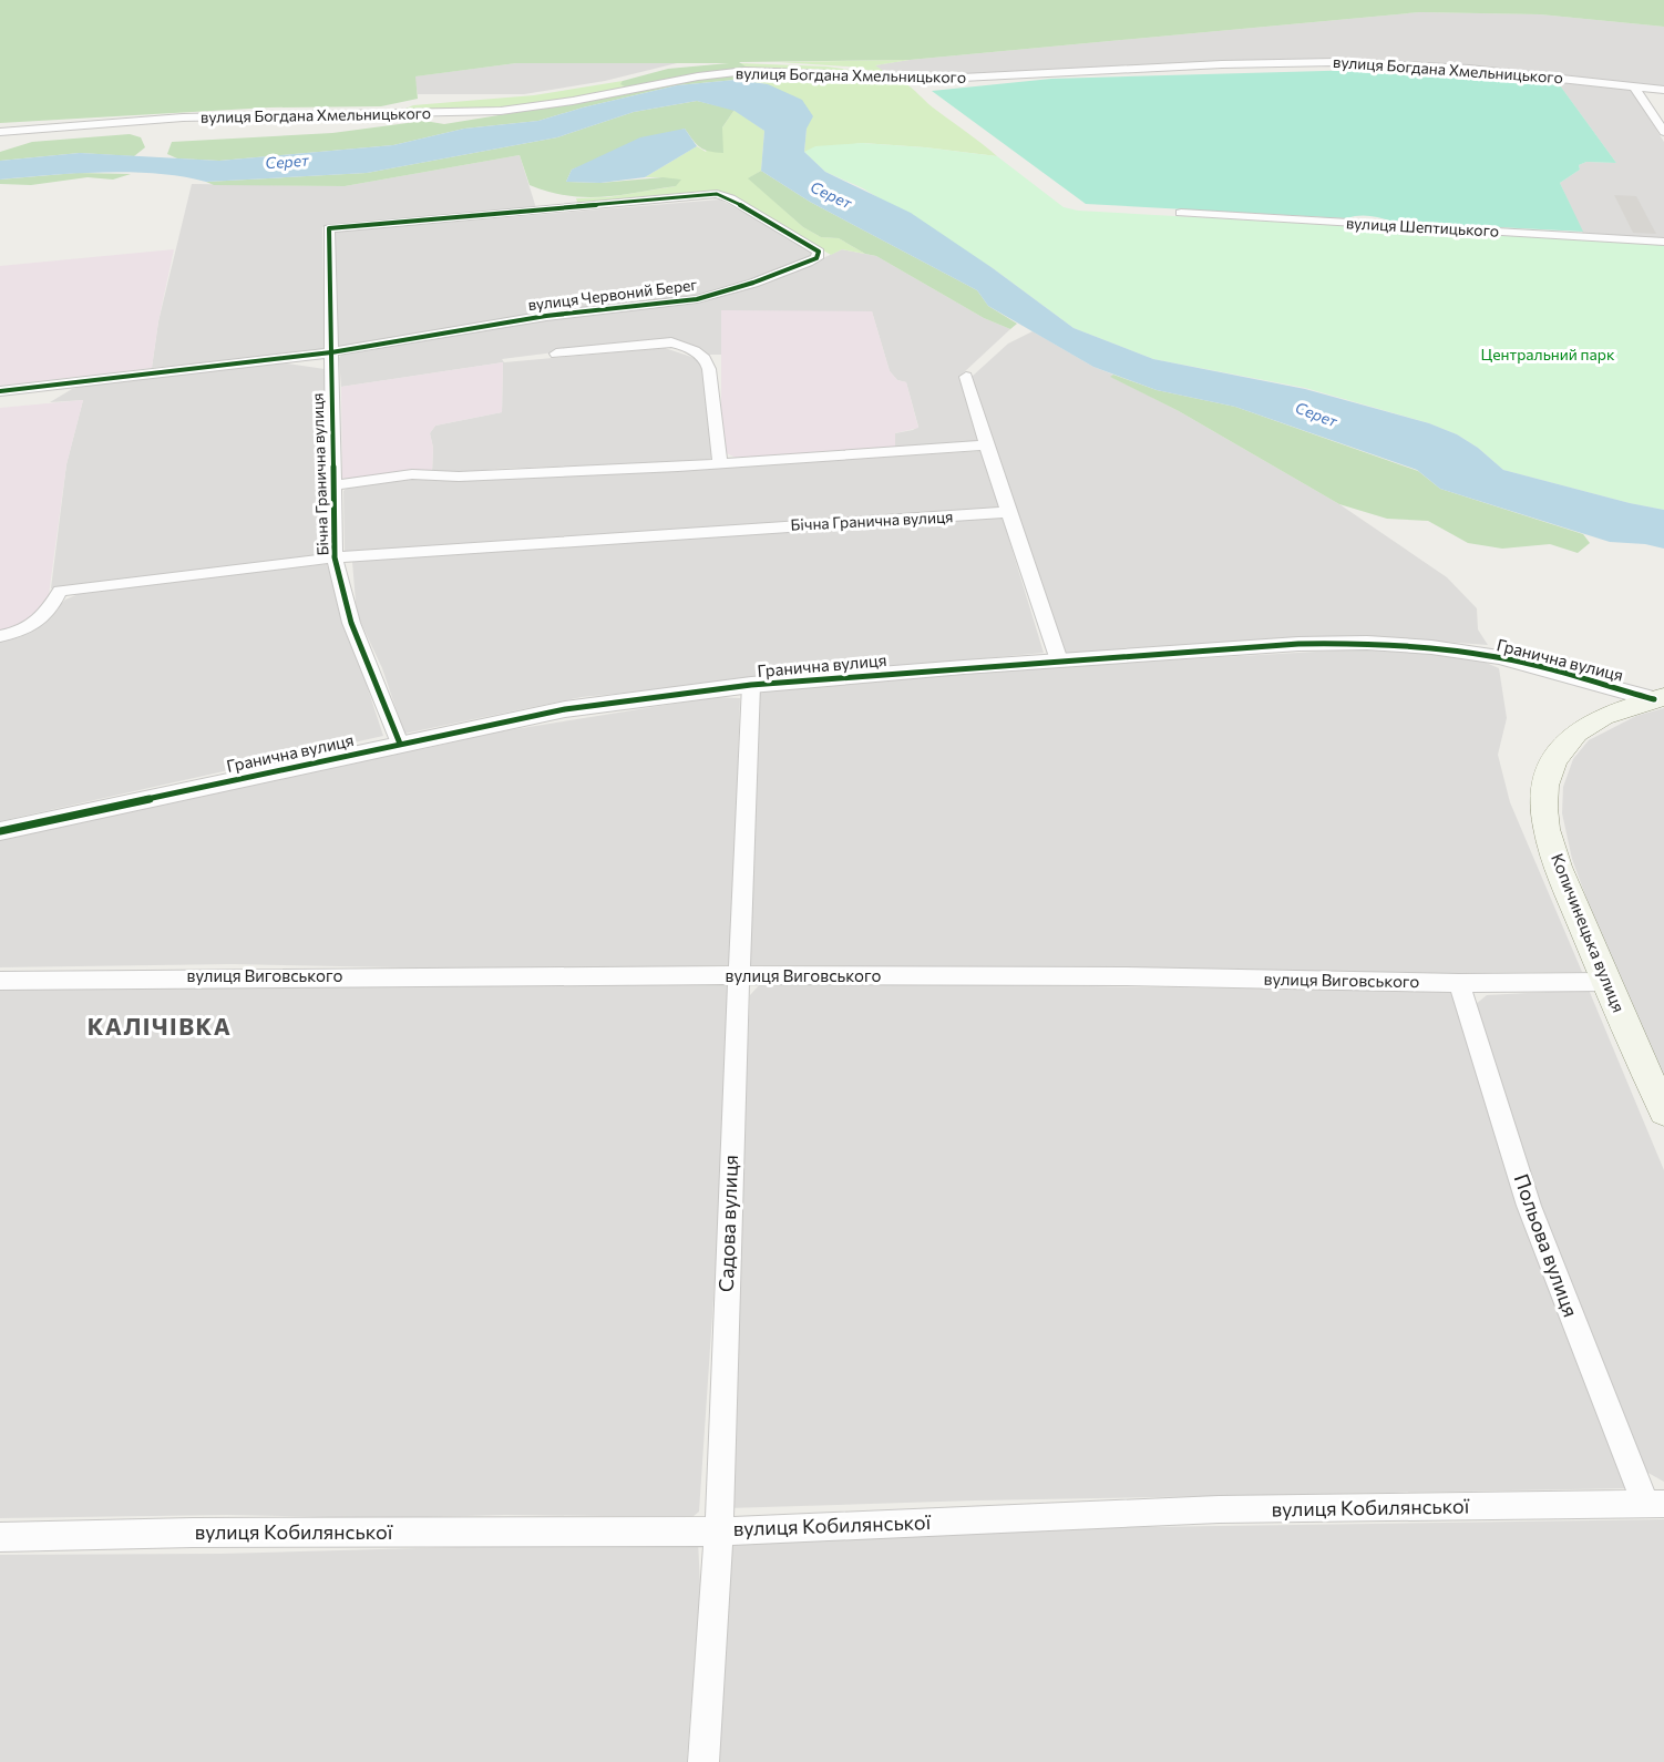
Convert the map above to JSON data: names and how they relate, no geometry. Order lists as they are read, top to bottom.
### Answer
{
  "streets": {
    "main road": ["Копичинецька вулиця"],
    "street": [
      "вулиця Богдана Хмельницького",
      "вулиця Шептицького",
      "вулиця Червоний Берег",
      "Бічна Гранична вулиця",
      "Гранична вулиця",
      "вулиця Виговського",
      "Садова вулиця",
      "Польова вулиця",
      "вулиця Кобилянської"
    ]
  },
  "crossings": [
    ["вулиця Червоний Берег", "Бічна Гранична вулиця"],
    ["Бічна Гранична вулиця", "Гранична вулиця"],
    ["Гранична вулиця", "Копичинецька вулиця"],
    ["Гранична вулиця", "Садова вулиця"],
    ["Копичинецька вулиця", "вулиця Виговського"],
    ["вулиця Виговського", "Садова вулиця"],
    ["вулиця Виговського", "Польова вулиця"],
    ["Садова вулиця", "вулиця Кобилянської"],
    ["Польова вулиця", "вулиця Кобилянської"]
  ],
  "districts": ["КАЛІЧІВКА"],
  "water": ["Серет"],
  "parks": ["Центральний парк"]
}
